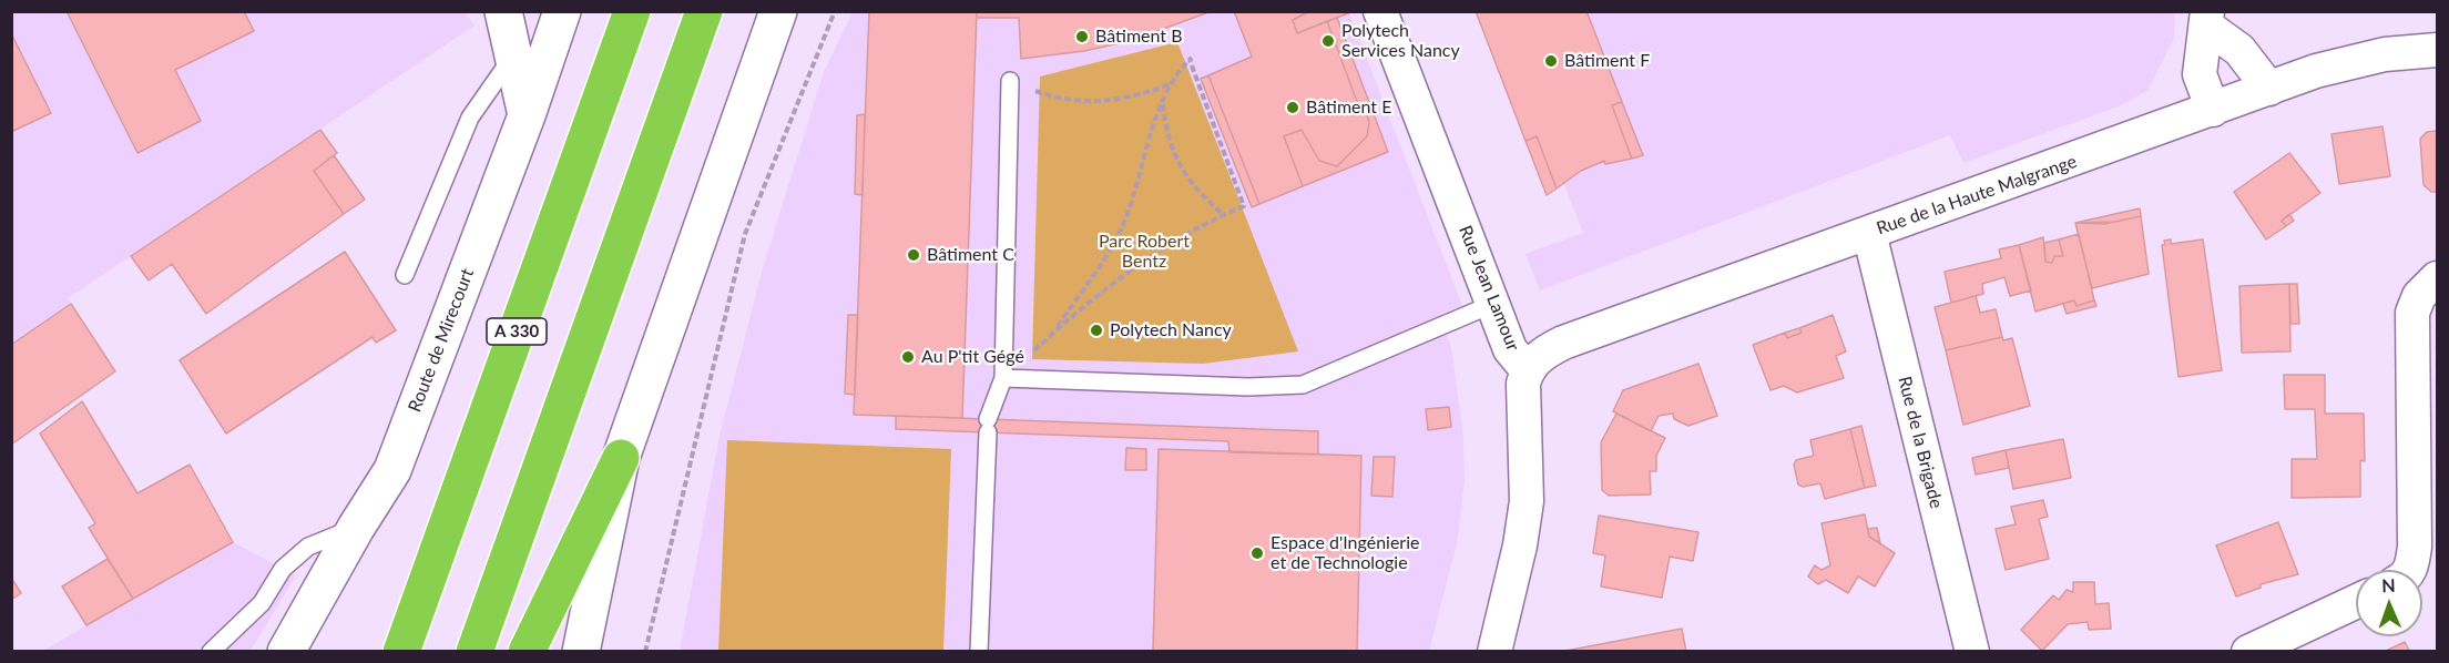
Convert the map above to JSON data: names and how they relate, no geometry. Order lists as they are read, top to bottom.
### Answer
{
  "streets": {
    "highway": ["A 330"],
    "main road": ["Route de Mirecourt"],
    "street": ["Rue de la Haute Malgrange", "Rue Jean Lamour", "Rue de la Brigade"]
  },
  "crossings": [
    ["Rue de la Haute Malgrange", "Rue Jean Lamour"],
    ["Rue de la Haute Malgrange", "Rue de la Brigade"]
  ],
  "parks": ["Parc Robert Bentz"],
  "places": [
    "Bâtiment B",
    "Polytech Services Nancy",
    "Bâtiment F",
    "Bâtiment E",
    "Bâtiment C",
    "Polytech Nancy",
    "Au P'tit Gégé",
    "Espace d'Ingénierie et de Technologie"
  ],
  "north": "top"
}
